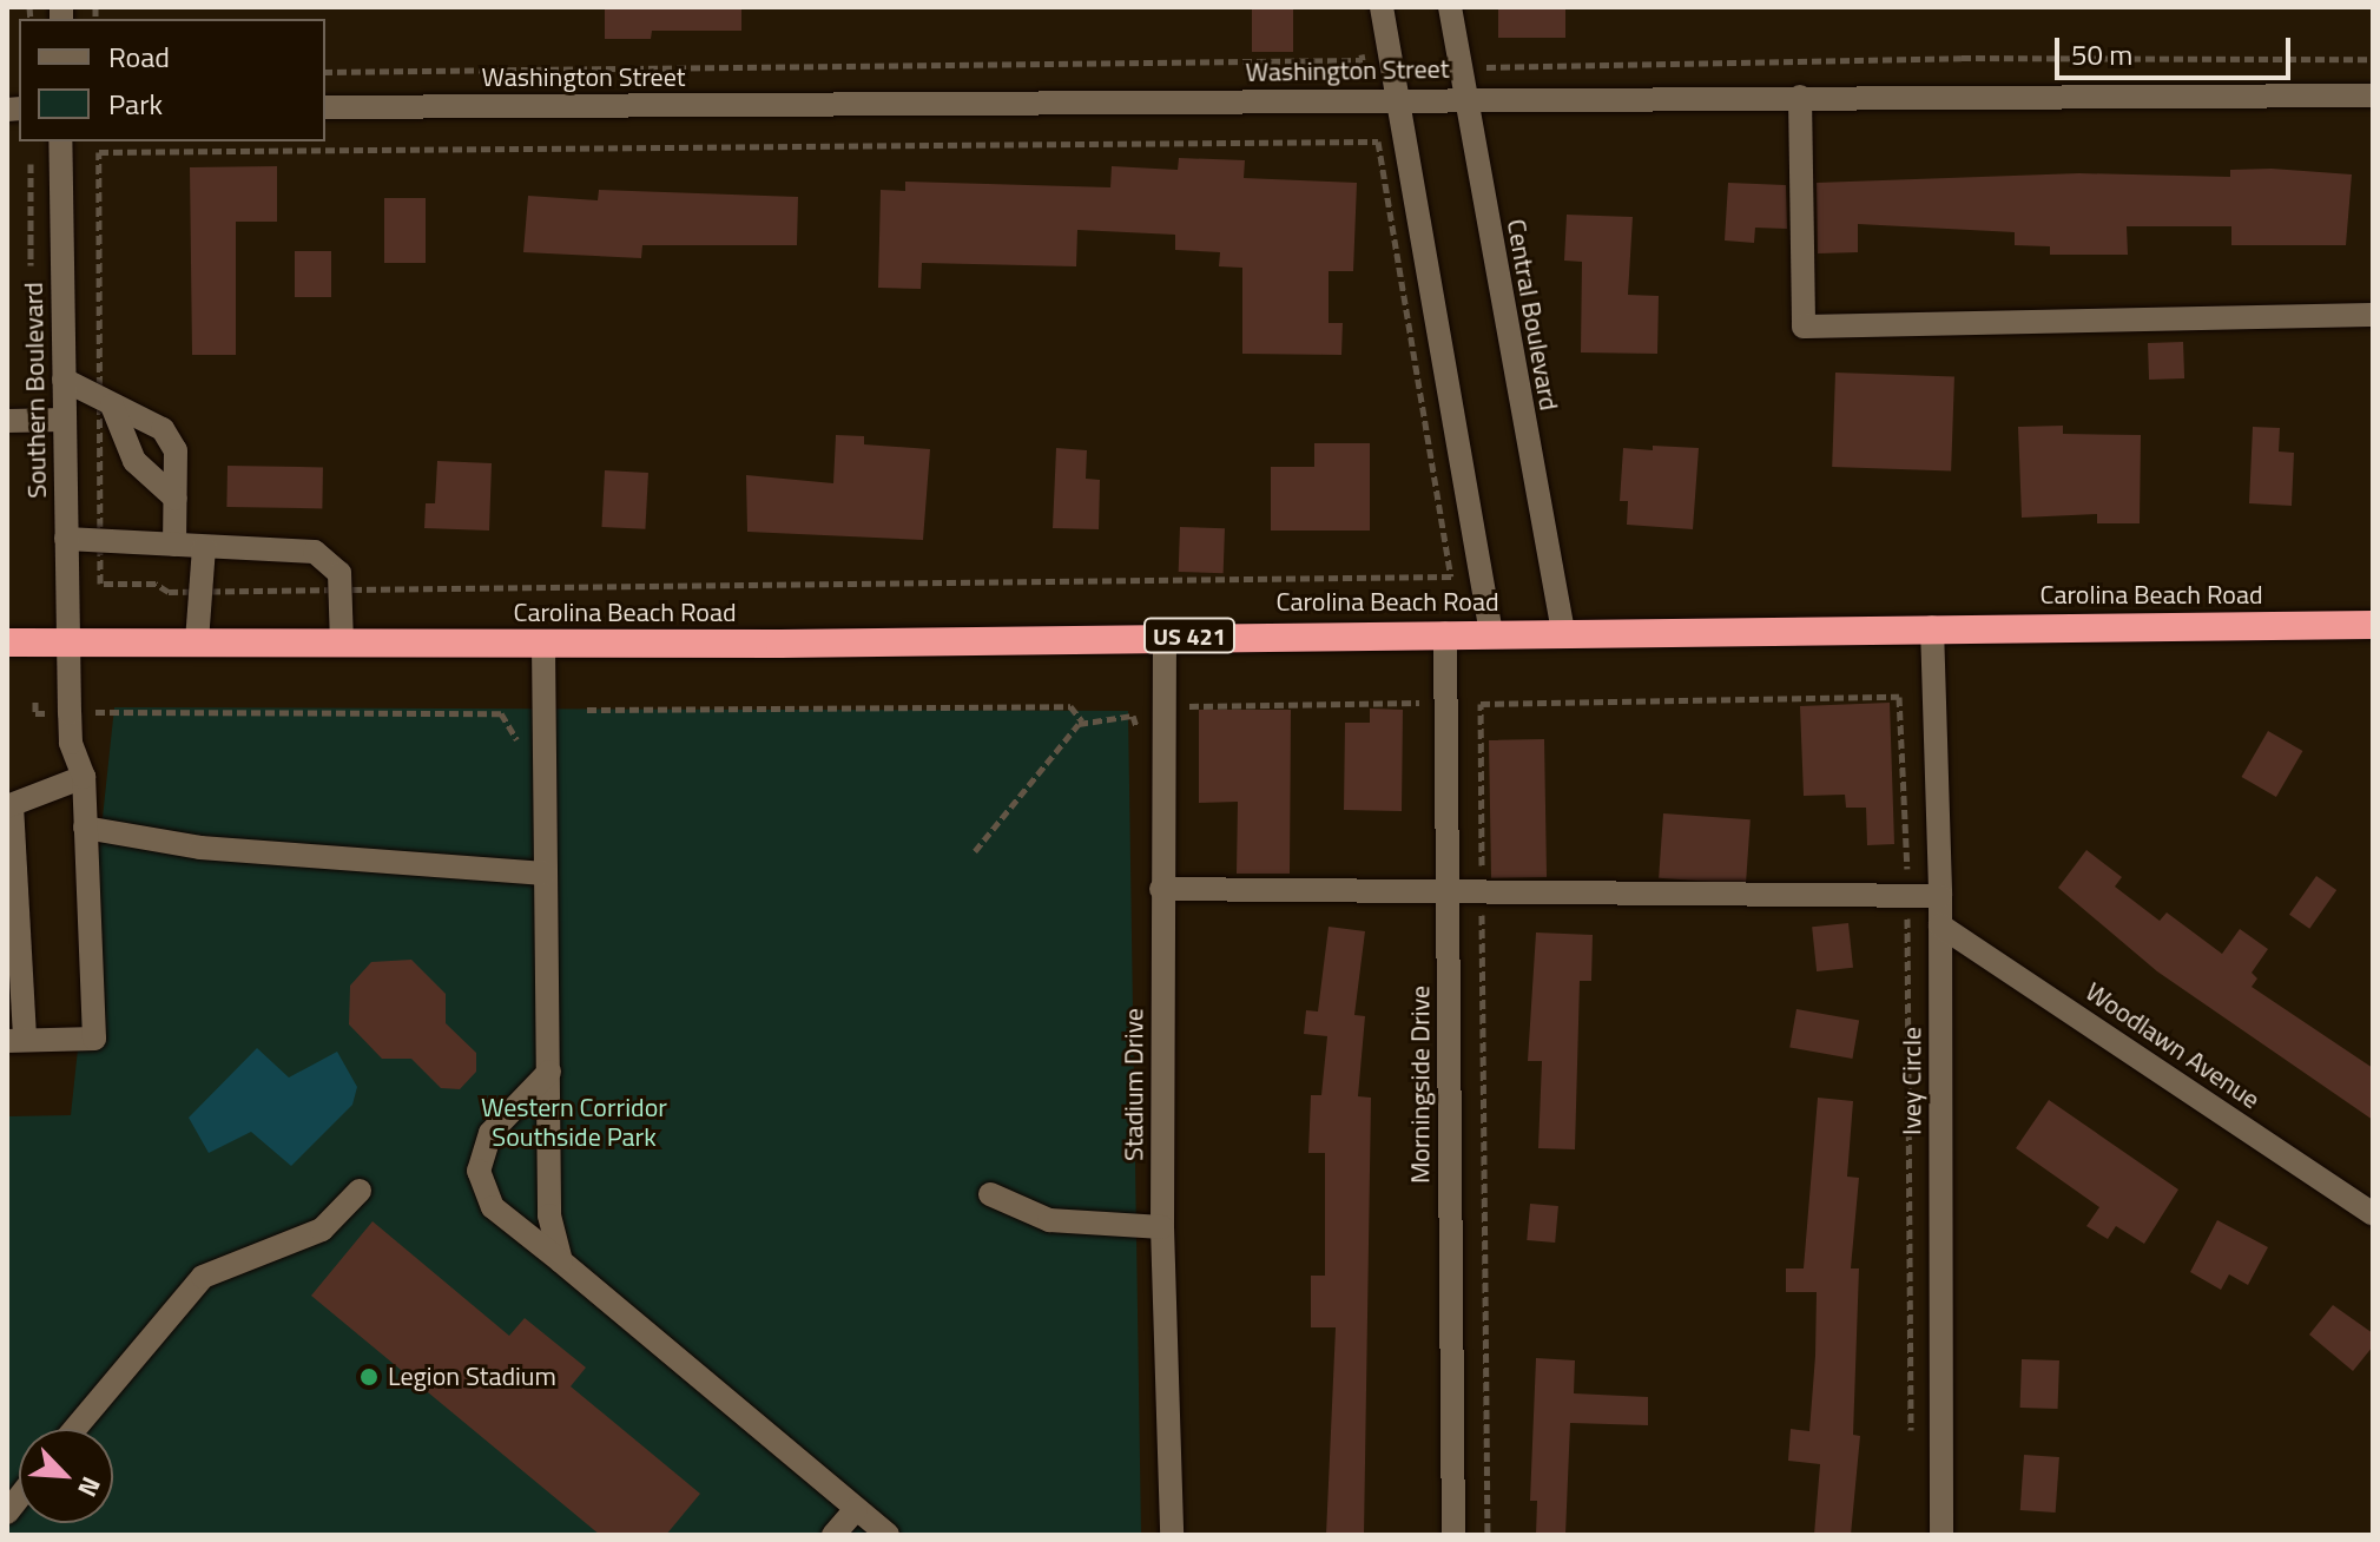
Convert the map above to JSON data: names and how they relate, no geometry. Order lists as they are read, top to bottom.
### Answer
{
  "streets": {
    "highway": ["Carolina Beach Road", "US 421"],
    "street": [
      "Washington Street",
      "Central Boulevard",
      "Southern Boulevard",
      "Woodlawn Avenue",
      "Ivey Circle",
      "Stadium Drive",
      "Morningside Drive"
    ]
  },
  "crossings": [
    ["Washington Street", "Central Boulevard"],
    ["Central Boulevard", "Carolina Beach Road"],
    ["Southern Boulevard", "Carolina Beach Road"],
    ["Carolina Beach Road", "Ivey Circle"],
    ["Carolina Beach Road", "Stadium Drive"],
    ["Carolina Beach Road", "Morningside Drive"],
    ["Woodlawn Avenue", "Ivey Circle"]
  ],
  "parks": ["Western Corridor Southside Park"],
  "places": ["Legion Stadium"],
  "legend": ["Road", "Park"],
  "scale_bar": "50 m",
  "north": "bottom right"
}
